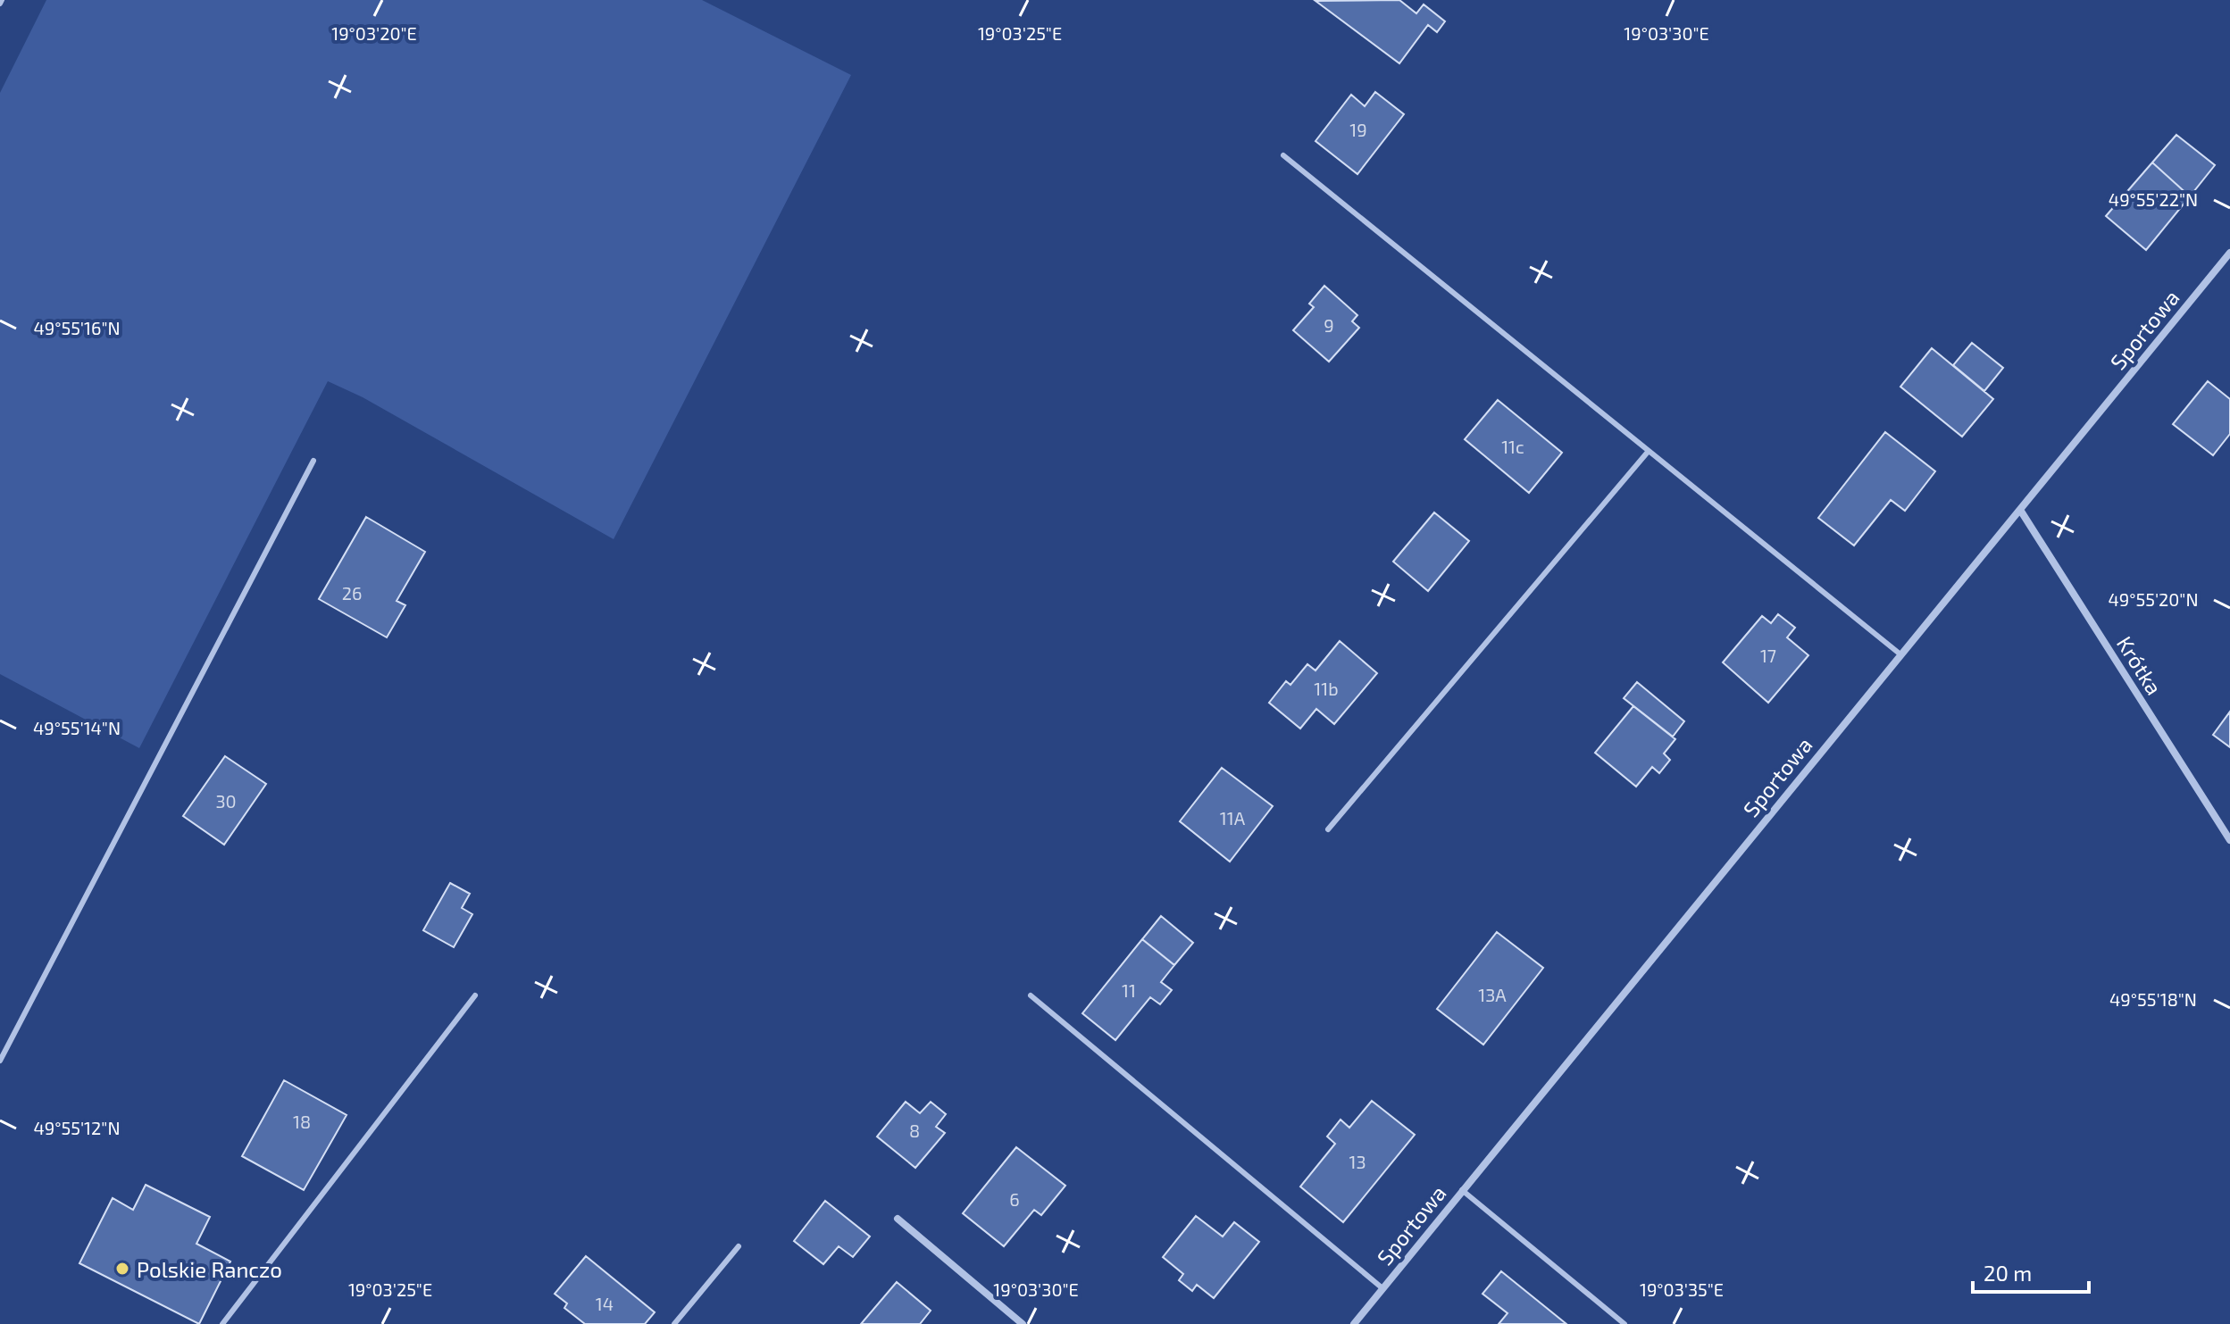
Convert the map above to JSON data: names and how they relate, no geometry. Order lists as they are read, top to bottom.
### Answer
{
  "streets": {
    "street": ["Sportowa", "Krótka"]
  },
  "crossings": [
    ["Sportowa", "Krótka"]
  ],
  "places": ["Polskie Ranczo"],
  "house_numbers": [
    "19",
    "9",
    "11c",
    "26",
    "17",
    "11b",
    "30",
    "11A",
    "11",
    "13A",
    "18",
    "8",
    "13",
    "6",
    "14"
  ],
  "scale_bar": "20 m",
  "coordinates": [
    "19°03'20\"E",
    "19°03'30\"E",
    "19°03'25\"E",
    "49°55'22\"N",
    "49°55'16\"N",
    "49°55'20\"N",
    "49°55'14\"N",
    "49°55'18\"N",
    "49°55'12\"N",
    "19°03'35\"E"
  ]
}
